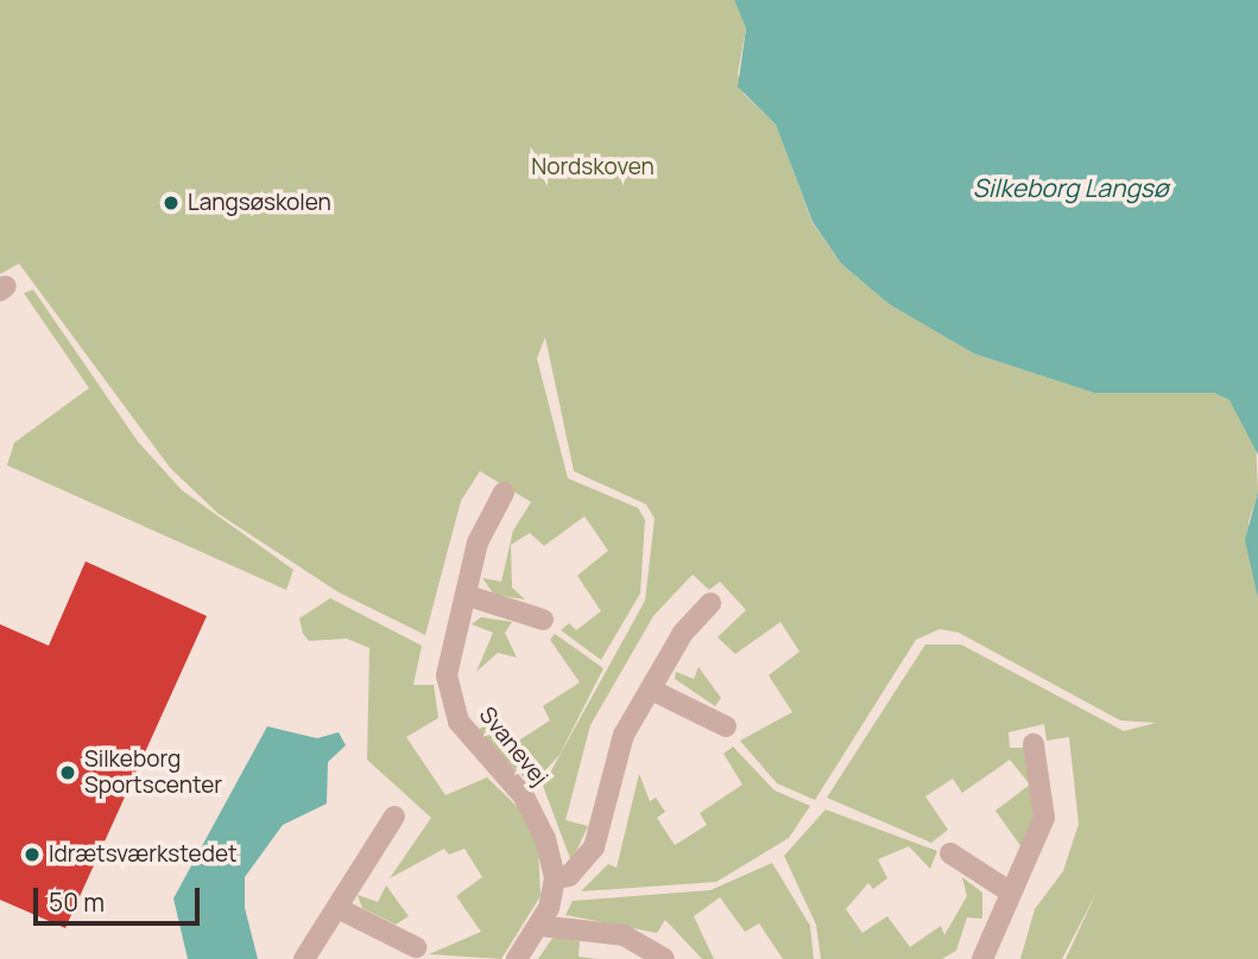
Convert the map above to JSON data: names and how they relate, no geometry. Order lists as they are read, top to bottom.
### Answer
{
  "streets": {
    "street": ["Svanevej"]
  },
  "water": ["Silkeborg Langsø"],
  "parks": ["Nordskoven"],
  "places": ["Langsøskolen", "Silkeborg Sportscenter", "Idrætsværkstedet"],
  "scale_bar": "50 m"
}
